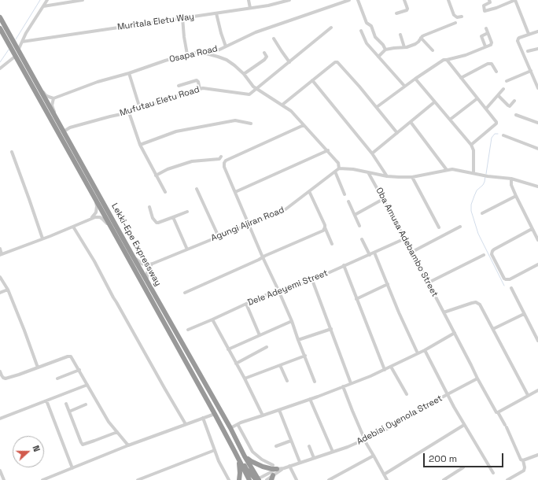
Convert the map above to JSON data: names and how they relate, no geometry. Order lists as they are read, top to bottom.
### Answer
{
  "streets": {
    "highway": ["Lekki-Epe Expressway"],
    "street": [
      "Muritala Eletu Way",
      "Osapa Road",
      "Mufutau Eletu Road",
      "Agungi Ajiran Road",
      "Oba Amusa Adebambo Street",
      "Dele Adeyemi Street",
      "Adebisi Oyenola Street"
    ]
  },
  "crossings": [
    ["Mufutau Eletu Road", "Lekki-Epe Expressway"],
    ["Oba Amusa Adebambo Street", "Dele Adeyemi Street"],
    ["Oba Amusa Adebambo Street", "Adebisi Oyenola Street"],
    ["Lekki-Epe Expressway", "Adebisi Oyenola Street"]
  ],
  "scale_bar": "200 m",
  "north": "right"
}
